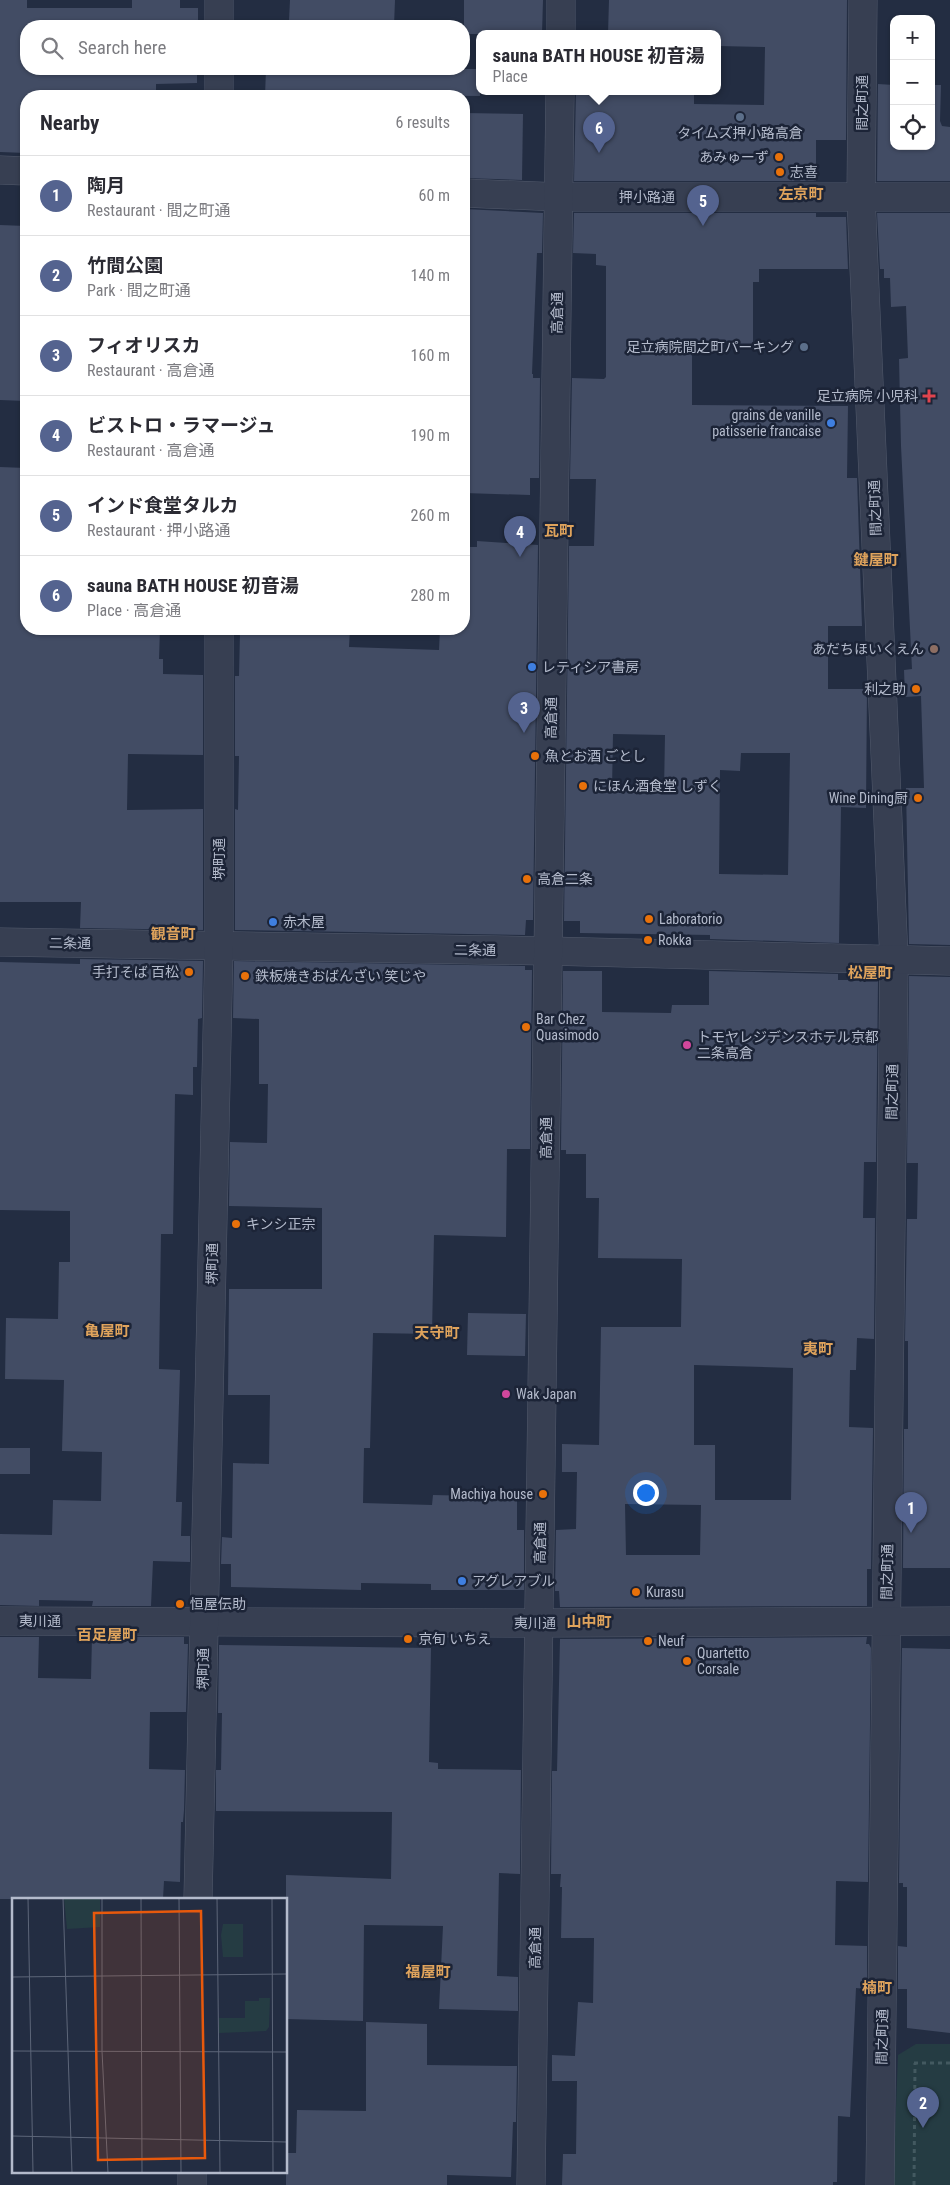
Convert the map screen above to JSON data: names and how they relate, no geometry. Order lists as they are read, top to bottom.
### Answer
{
  "streets": {
    "street": [
      "間之町通",
      "押小路通",
      "高倉通",
      "堺町通",
      "二条通",
      "夷川通"
    ]
  },
  "crossings": [
    ["間之町通", "押小路通"],
    ["間之町通", "二条通"],
    ["間之町通", "夷川通"],
    ["押小路通", "高倉通"],
    ["高倉通", "二条通"],
    ["高倉通", "夷川通"],
    ["堺町通", "二条通"],
    ["堺町通", "夷川通"]
  ],
  "districts": [
    "左京町",
    "瓦町",
    "鍵屋町",
    "観音町",
    "松屋町",
    "亀屋町",
    "天守町",
    "夷町",
    "山中町",
    "百足屋町",
    "福屋町",
    "楠町"
  ],
  "places": {
    "other": [
      "タイムズ押小路高倉",
      "あみゅーず",
      "志喜",
      "足立病院間之町パーキング",
      "grains de vanille patisserie francaise",
      "あだちほいくえん",
      "レティシア書房",
      "利之助",
      "魚とお酒 ごとし",
      "にほん酒食堂 しずく",
      "Wine Dining厨",
      "高倉二条",
      "Laboratorio",
      "赤木屋",
      "Rokka",
      "手打そば 百松",
      "鉄板焼きおばんざい 笑じや",
      "Bar Chez Quasimodo",
      "トモヤレジデンスホテル京都 二条高倉",
      "キンシ正宗",
      "Wak Japan",
      "Machiya house",
      "アグレアブル",
      "Kurasu",
      "恒屋伝助",
      "京旬 いちえ",
      "Neuf",
      "Quartetto Corsale"
    ],
    "health": ["足立病院 小児科"]
  },
  "page": {
    "map_buttons": ["+", "−"],
    "search": "Search here",
    "popup": ["sauna BATH HOUSE 初音湯", "Place"],
    "heading": ["Nearby", "6 results"],
    "pins": [
      "6",
      "5",
      "4",
      "3",
      "1",
      "2"
    ],
    "list": [
      {
        "mark": "1",
        "name": "陶月",
        "note": "Restaurant · 間之町通",
        "value": "60 m"
      },
      {
        "mark": "2",
        "name": "竹間公園",
        "note": "Park · 間之町通",
        "value": "140 m"
      },
      {
        "mark": "3",
        "name": "フィオリスカ",
        "note": "Restaurant · 高倉通",
        "value": "160 m"
      },
      {
        "mark": "4",
        "name": "ビストロ・ラマージュ",
        "note": "Restaurant · 高倉通",
        "value": "190 m"
      },
      {
        "mark": "5",
        "name": "インド食堂タルカ",
        "note": "Restaurant · 押小路通",
        "value": "260 m"
      },
      {
        "mark": "6",
        "name": "sauna BATH HOUSE 初音湯",
        "note": "Place · 高倉通",
        "value": "280 m"
      }
    ]
  }
}
